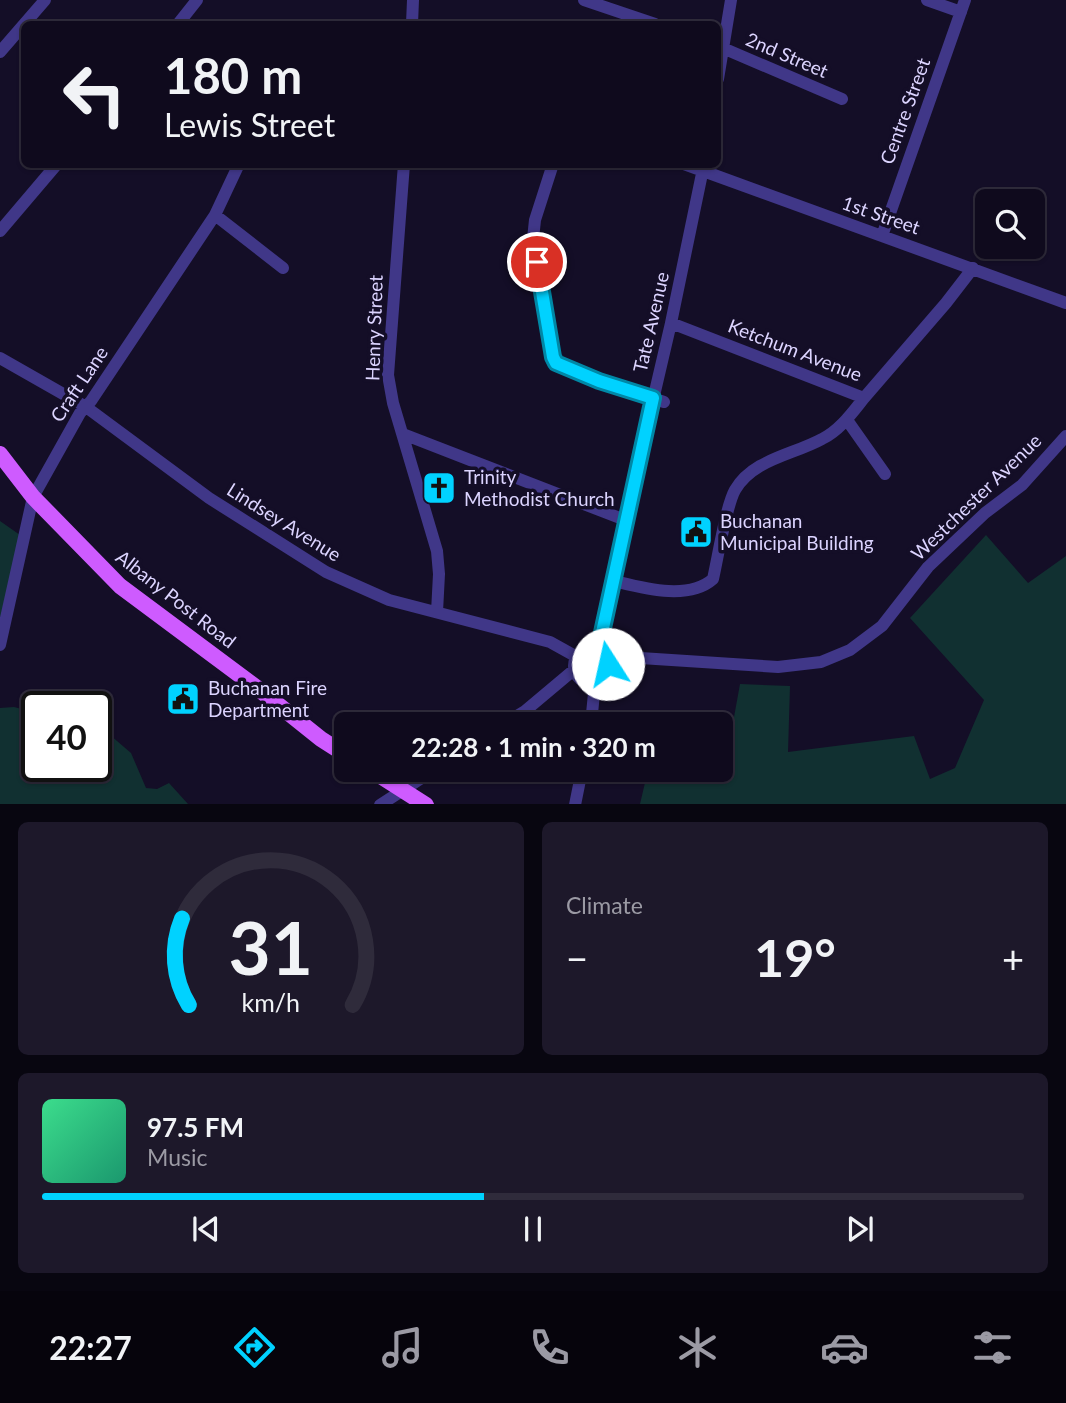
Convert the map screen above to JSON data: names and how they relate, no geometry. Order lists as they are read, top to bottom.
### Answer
{
  "streets": {
    "main road": ["Albany Post Road"],
    "street": [
      "2nd Street",
      "Centre Street",
      "1st Street",
      "Tate Avenue",
      "Henry Street",
      "Ketchum Avenue",
      "Craft Lane",
      "Westchester Avenue",
      "Lindsey Avenue"
    ]
  },
  "crossings": [
    ["Centre Street", "1st Street"],
    ["1st Street", "Tate Avenue"],
    ["1st Street", "Ketchum Avenue"],
    ["Tate Avenue", "Ketchum Avenue"],
    ["Tate Avenue", "Westchester Avenue"],
    ["Tate Avenue", "Lindsey Avenue"],
    ["Henry Street", "Lindsey Avenue"],
    ["Craft Lane", "Lindsey Avenue"],
    ["Craft Lane", "Albany Post Road"],
    ["Westchester Avenue", "Lindsey Avenue"]
  ],
  "places": {
    "church": ["Trinity Methodist Church"],
    "public building": ["Buchanan Municipal Building", "Buchanan Fire Department"]
  },
  "page": {
    "turn": ["180 m", "Lewis Street"],
    "limit": "40",
    "trip": "22:28 · 1 min · 320 m",
    "tile": "Climate",
    "heat": ["−", "19°", "+"],
    "song": ["97.5 FM", "Music"],
    "tabs": "22:27",
    "gauge": ["31", "km/h"]
  }
}
